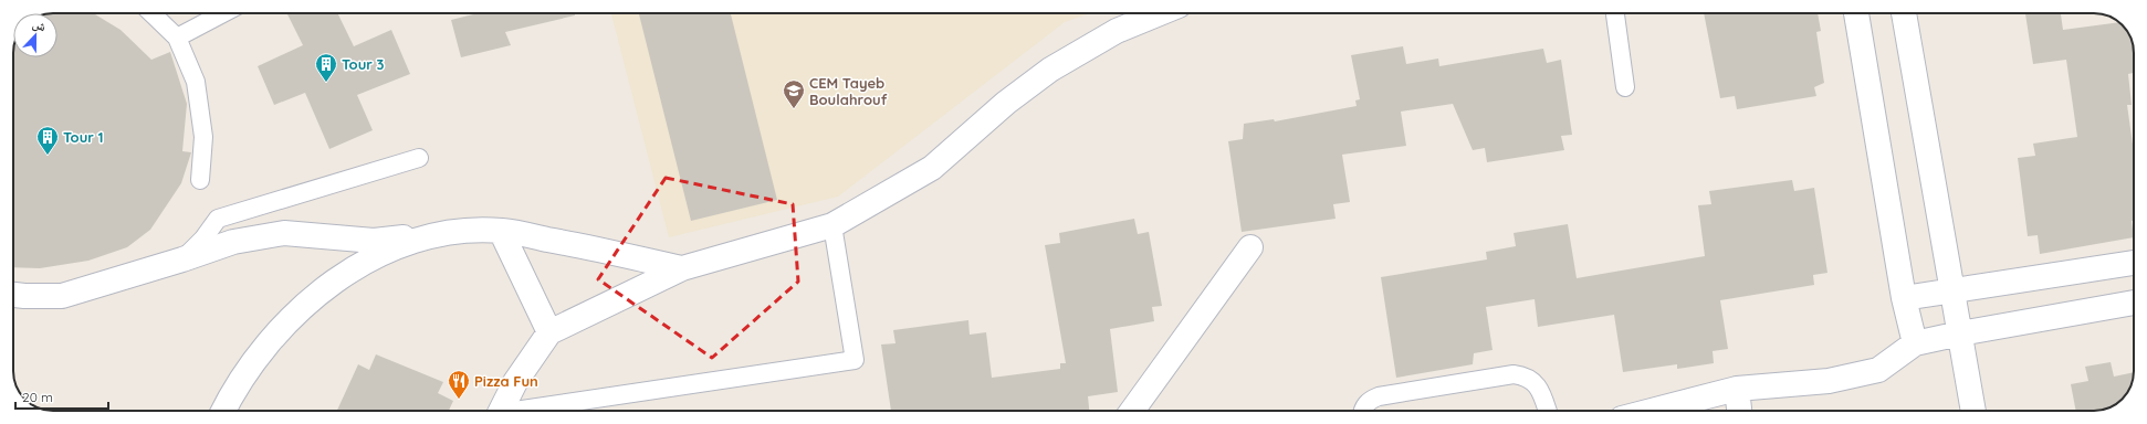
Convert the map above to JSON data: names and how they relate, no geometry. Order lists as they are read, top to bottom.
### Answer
{
  "places": {
    "building": ["Tour 3", "Tour 1"],
    "school or university": ["CEM Tayeb Boulahrouf"],
    "restaurant": ["Pizza Fun"]
  },
  "scale_bar": "20 m",
  "north": "top"
}
